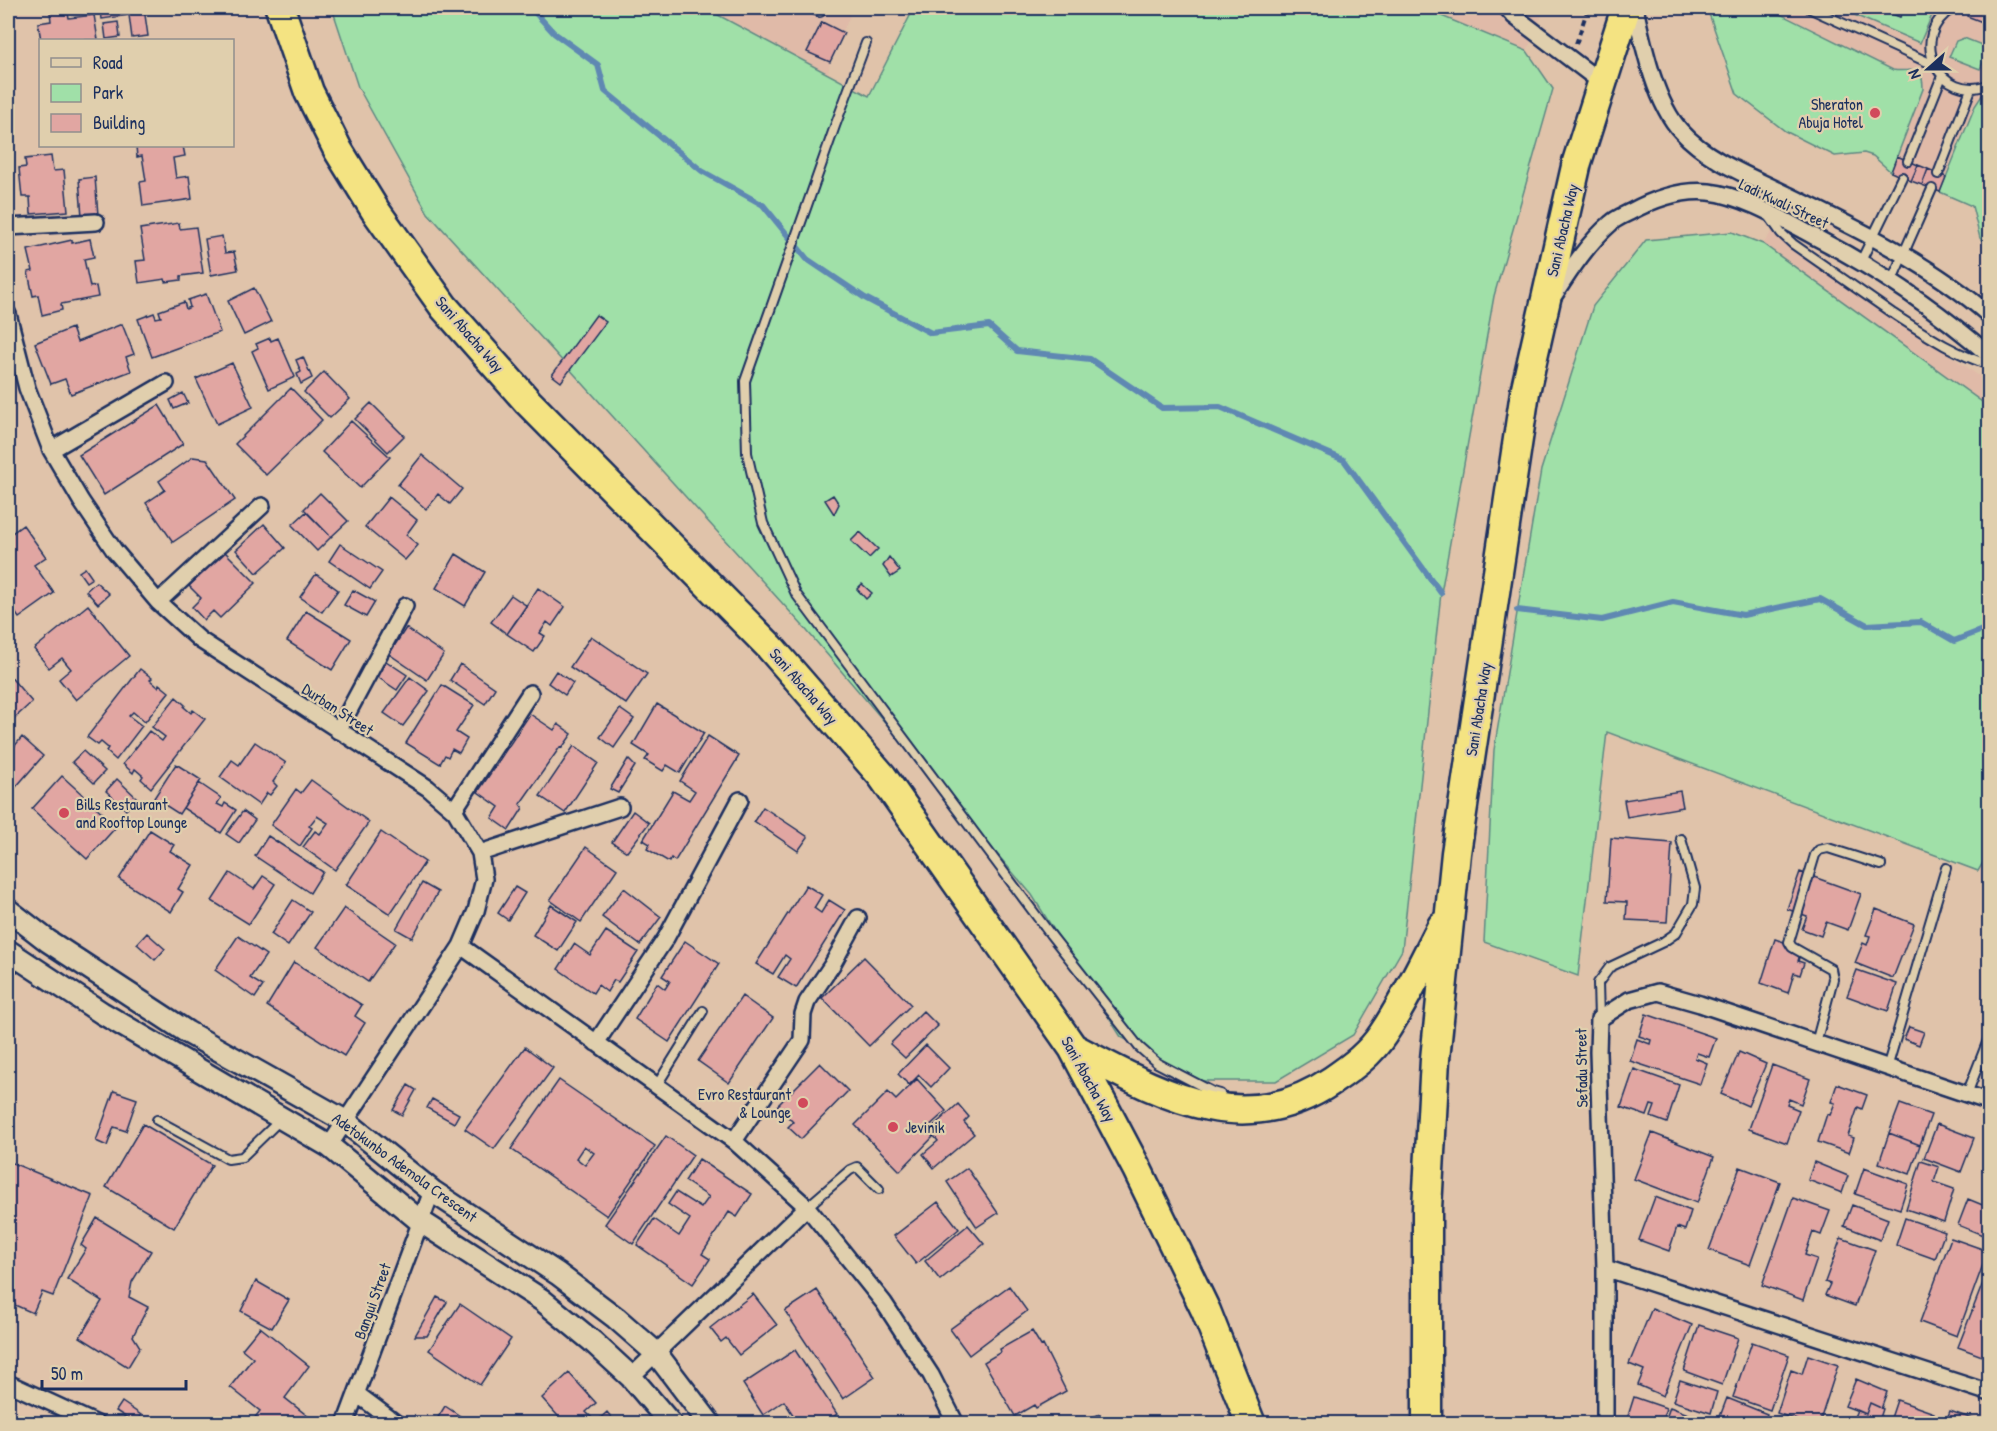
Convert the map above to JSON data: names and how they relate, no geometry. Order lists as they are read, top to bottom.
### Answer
{
  "streets": {
    "highway": ["Sani Abacha Way"],
    "main road": ["Adetokunbo Ademola Crescent"],
    "street": [
      "Ladi Kwali Street",
      "Durban Street",
      "Sefadu Street",
      "Bangui Street"
    ]
  },
  "crossings": [
    ["Ladi Kwali Street", "Sani Abacha Way"],
    ["Durban Street", "Adetokunbo Ademola Crescent"],
    ["Adetokunbo Ademola Crescent", "Bangui Street"]
  ],
  "places": [
    "Sheraton Abuja Hotel",
    "Bills Restaurant and Rooftop Lounge",
    "Evro Restaurant & Lounge",
    "Jevinik"
  ],
  "legend": ["Road", "Park", "Building"],
  "scale_bar": "50 m",
  "north": "left"
}
